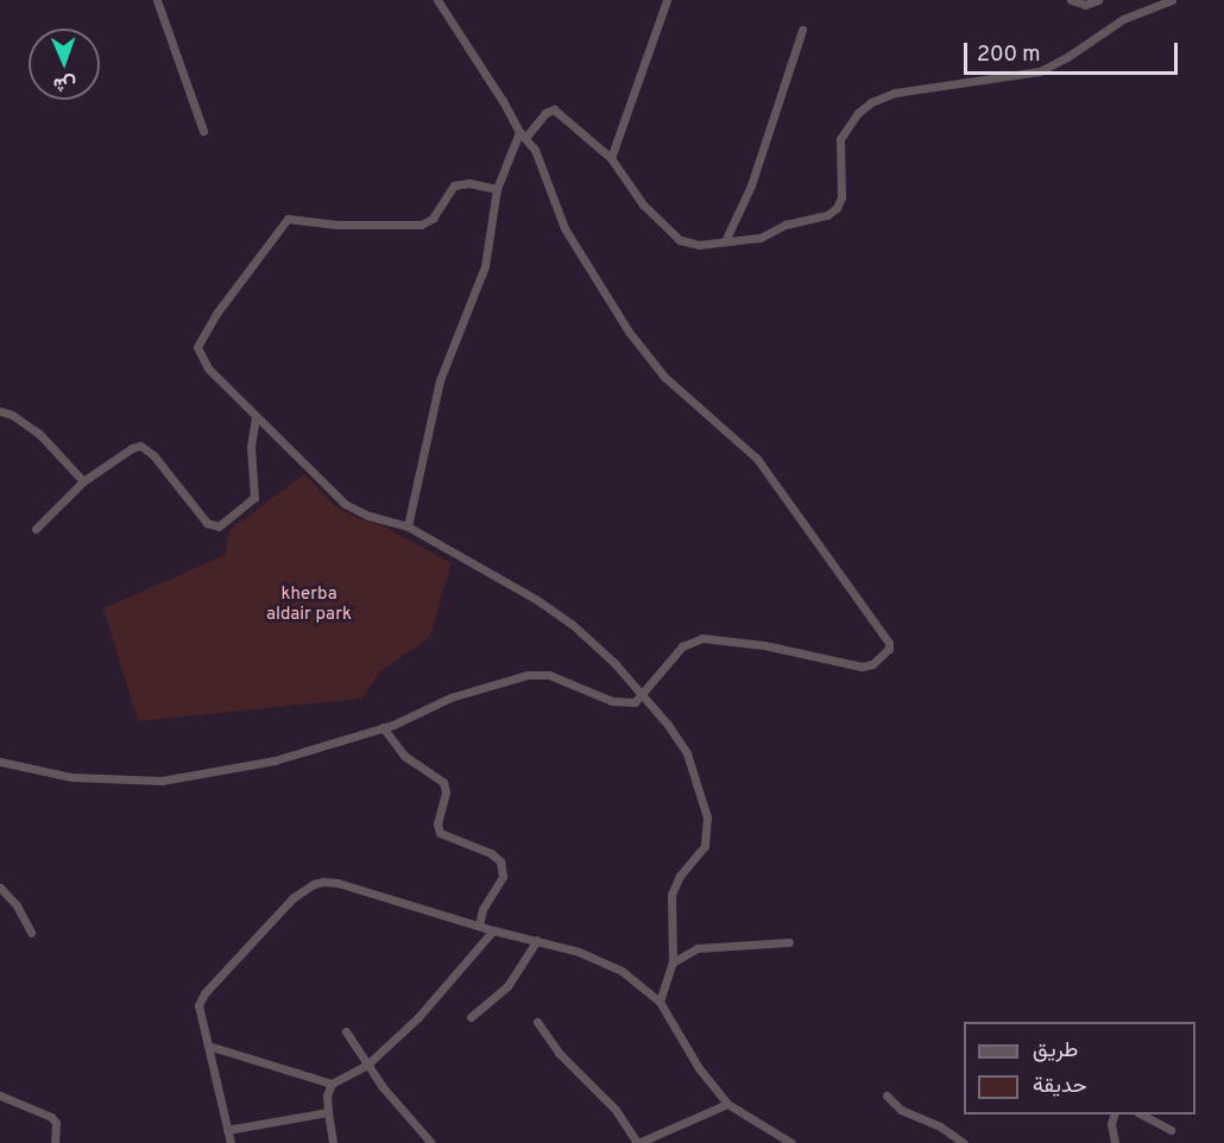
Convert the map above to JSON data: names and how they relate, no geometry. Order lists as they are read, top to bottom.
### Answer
{
  "parks": ["kherba aldair park"],
  "legend": ["طريق", "حديقة"],
  "scale_bar": "200 m",
  "north": "bottom"
}
